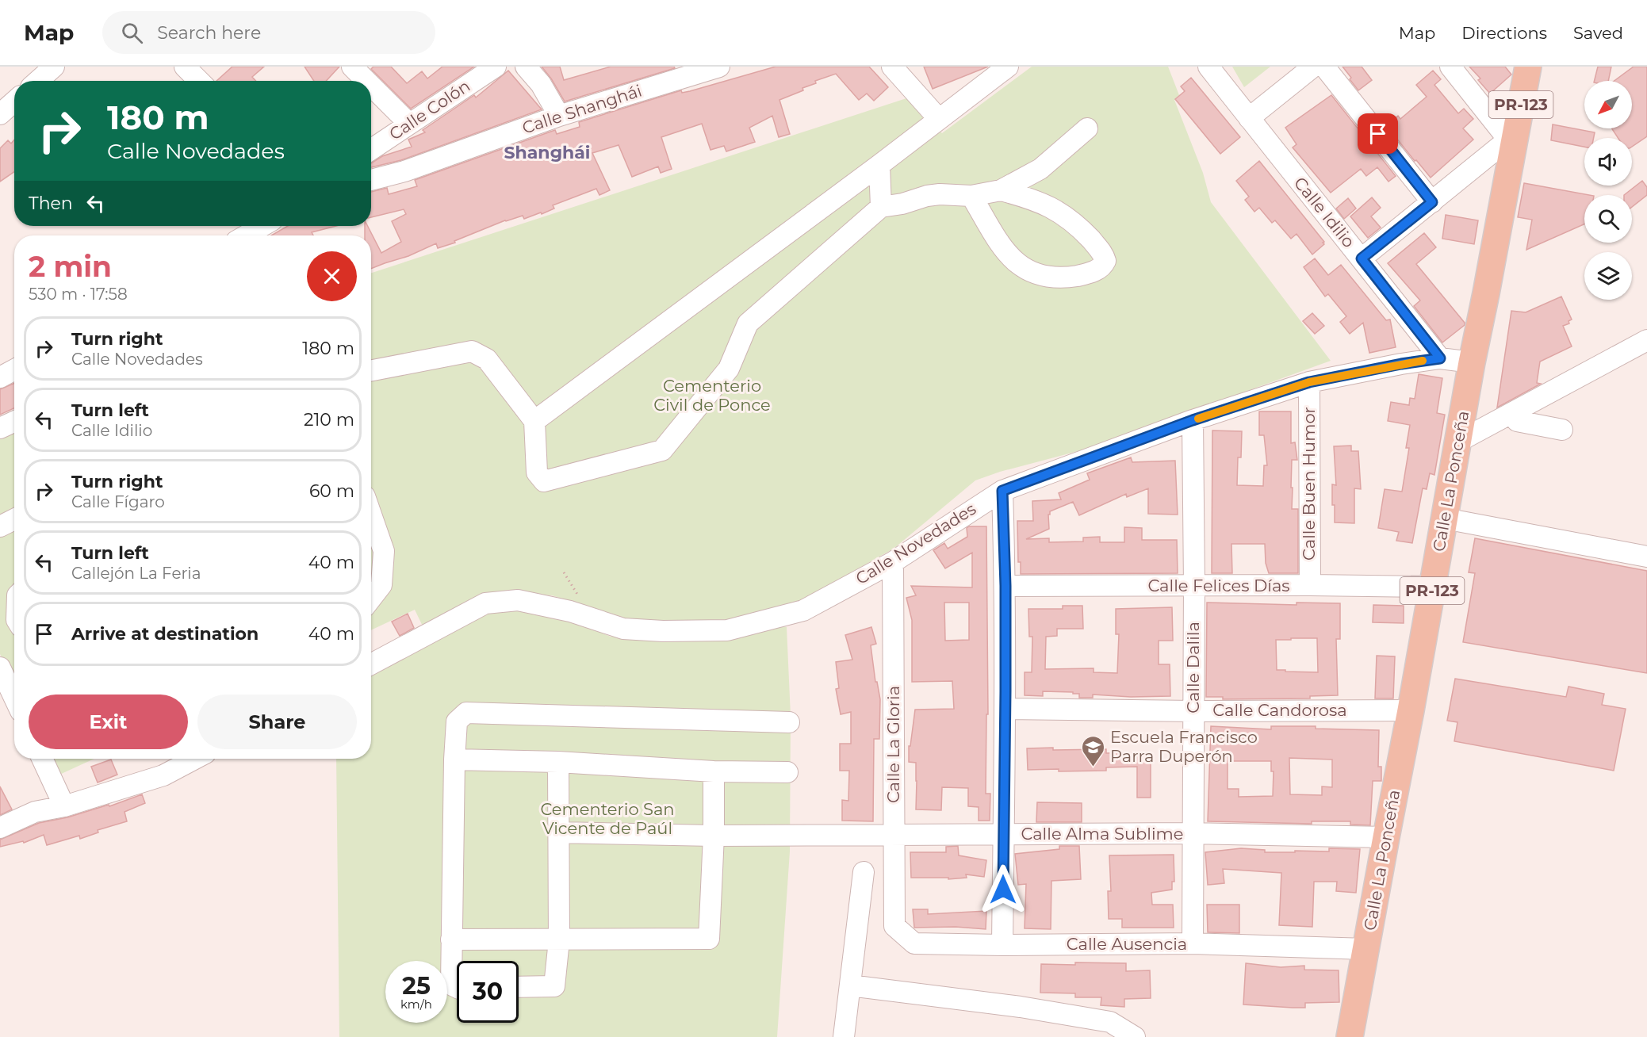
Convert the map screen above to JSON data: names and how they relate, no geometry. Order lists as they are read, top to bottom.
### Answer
{
  "streets": {
    "main road": ["PR-123", "Calle La Ponceña"],
    "street": [
      "Calle Shanghái",
      "Calle Colón",
      "Calle Idilio",
      "Calle Buen Humor",
      "Calle Novedades",
      "Calle Felices Días",
      "Calle Dalila",
      "Calle Candorosa",
      "Calle La Gloria",
      "Calle Alma Sublime",
      "Calle Ausencia"
    ]
  },
  "crossings": [
    ["Calle Idilio", "Calle Novedades"],
    ["Calle La Ponceña", "Calle Novedades"],
    ["Calle La Ponceña", "Calle Felices Días"],
    ["Calle La Ponceña", "Calle Candorosa"],
    ["Calle La Ponceña", "Calle Alma Sublime"],
    ["Calle La Ponceña", "Calle Ausencia"],
    ["Calle Buen Humor", "Calle Novedades"],
    ["Calle Buen Humor", "Calle Felices Días"],
    ["Calle Novedades", "Calle Dalila"],
    ["Calle Novedades", "Calle La Gloria"],
    ["Calle Felices Días", "Calle Dalila"],
    ["Calle Dalila", "Calle Candorosa"],
    ["Calle Dalila", "Calle Alma Sublime"],
    ["Calle Dalila", "Calle Ausencia"],
    ["Calle La Gloria", "Calle Alma Sublime"],
    ["Calle La Gloria", "Calle Ausencia"]
  ],
  "districts": ["Shanghái"],
  "parks": ["Cementerio Civil de Ponce", "Cementerio San Vicente de Paúl"],
  "places": {
    "school or university": ["Escuela Francisco Parra Duperón"]
  },
  "north": "bottom left",
  "page": {
    "header": "Map",
    "search": "Search here",
    "nav": ["Map", "Directions", "Saved"],
    "turn": ["180 m", "Calle Novedades"],
    "then": "Then",
    "heading": ["2 min", "530 m · 17:58"],
    "list": [
      {
        "name": "Turn right",
        "note": "Calle Novedades",
        "value": "180 m"
      },
      {
        "name": "Turn left",
        "note": "Calle Idilio",
        "value": "210 m"
      },
      {
        "name": "Turn right",
        "note": "Calle Fígaro",
        "value": "60 m"
      },
      {
        "name": "Turn left",
        "note": "Callejón La Feria",
        "value": "40 m"
      },
      {
        "name": "Arrive at destination",
        "value": "40 m"
      }
    ],
    "buttons": ["Exit", "Share"],
    "speed": "25 km/h",
    "limit": "30"
  }
}
